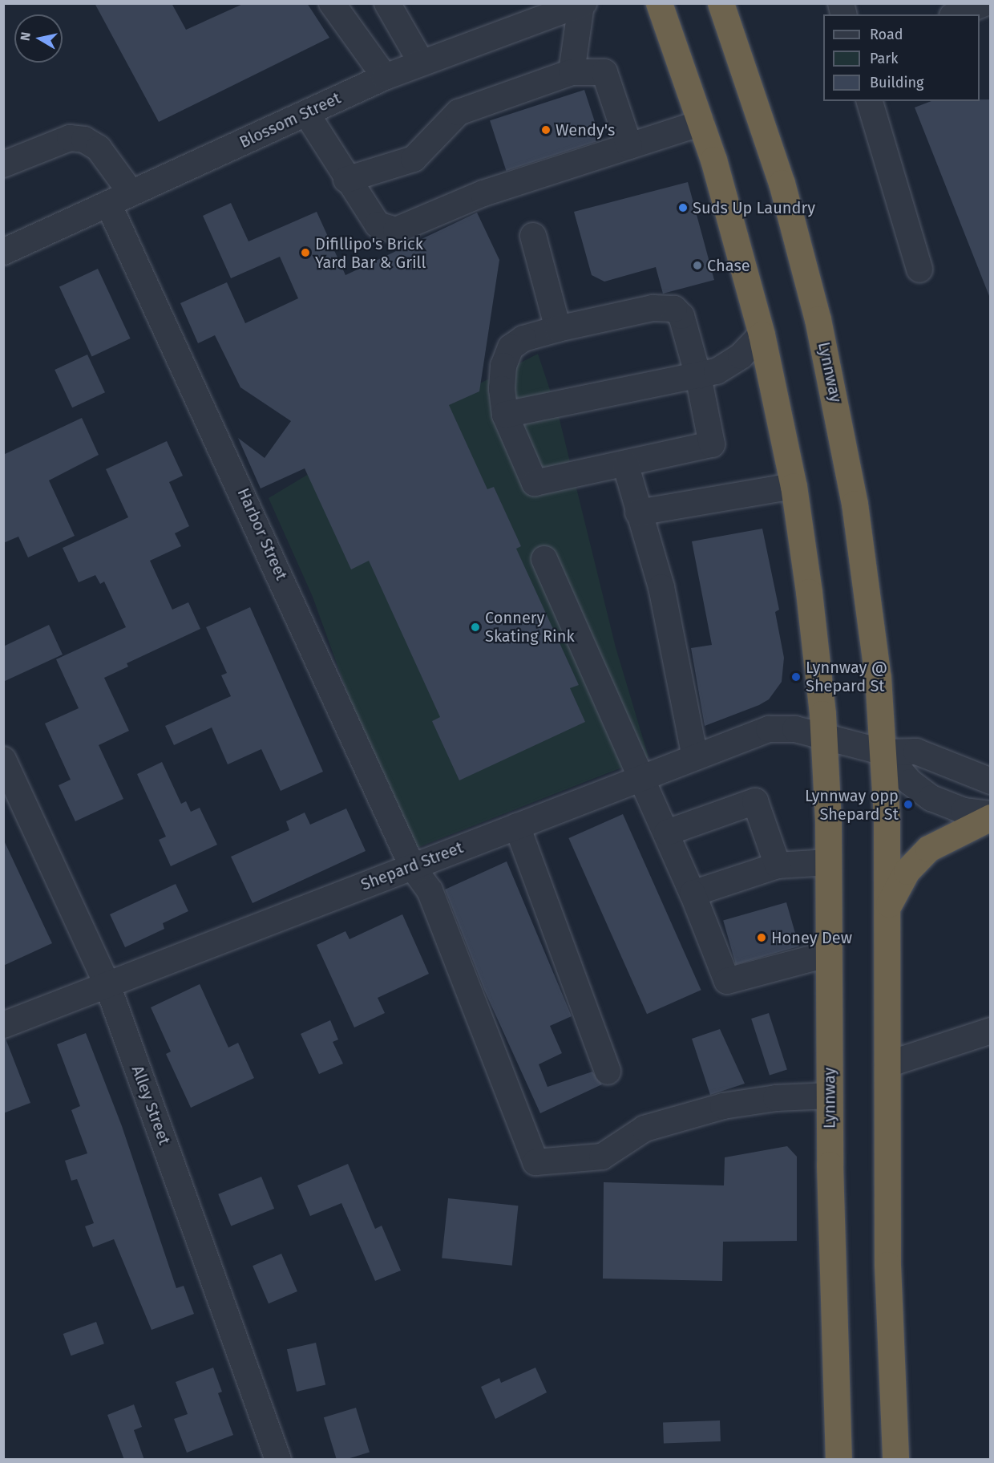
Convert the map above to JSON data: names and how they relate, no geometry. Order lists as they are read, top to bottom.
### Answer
{
  "streets": {
    "highway": ["Lynnway"],
    "street": [
      "Blossom Street",
      "Harbor Street",
      "Shepard Street",
      "Alley Street"
    ]
  },
  "crossings": [
    ["Blossom Street", "Harbor Street"],
    ["Lynnway", "Harbor Street"],
    ["Lynnway", "Shepard Street"],
    ["Harbor Street", "Shepard Street"],
    ["Shepard Street", "Alley Street"]
  ],
  "places": [
    "Wendy's",
    "Suds Up Laundry",
    "Difillipo's Brick Yard Bar & Grill",
    "Chase",
    "Connery Skating Rink",
    "Lynnway @ Shepard St",
    "Lynnway opp Shepard St",
    "Honey Dew"
  ],
  "legend": ["Road", "Park", "Building"],
  "north": "left"
}
